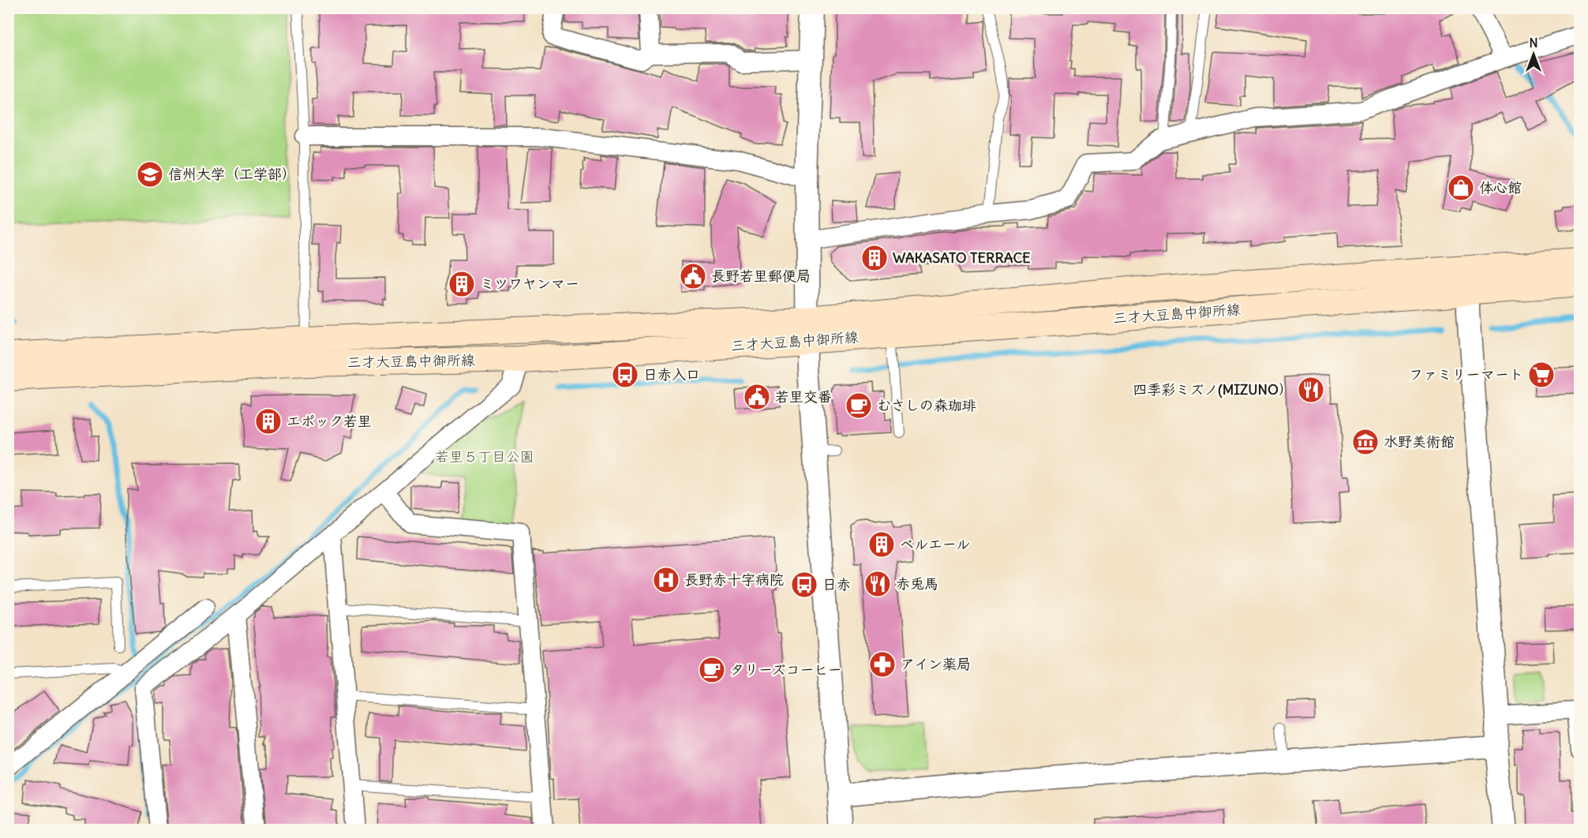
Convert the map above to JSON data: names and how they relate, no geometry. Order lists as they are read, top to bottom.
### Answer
{
  "streets": {
    "main road": ["三才大豆島中御所線"]
  },
  "parks": ["若里５丁目公園"],
  "places": {
    "school or university": ["信州大学（工学部）"],
    "shop": ["体心館"],
    "building": [
      "WAKASATO TERRACE",
      "ミツワヤンマー",
      "エポック若里",
      "ベルエール"
    ],
    "public building": ["長野若里郵便局", "若里交番"],
    "bus stop": ["日赤入口", "日赤"],
    "supermarket": ["ファミリーマート"],
    "restaurant": ["四季彩ミズノ(MIZUNO）", "赤兎馬"],
    "cafe": ["むさしの森珈琲", "タリーズコーヒー"],
    "museum": ["水野美術館"],
    "hospital": ["長野赤十字病院"],
    "pharmacy": ["アイン薬局"]
  },
  "north": "top"
}
